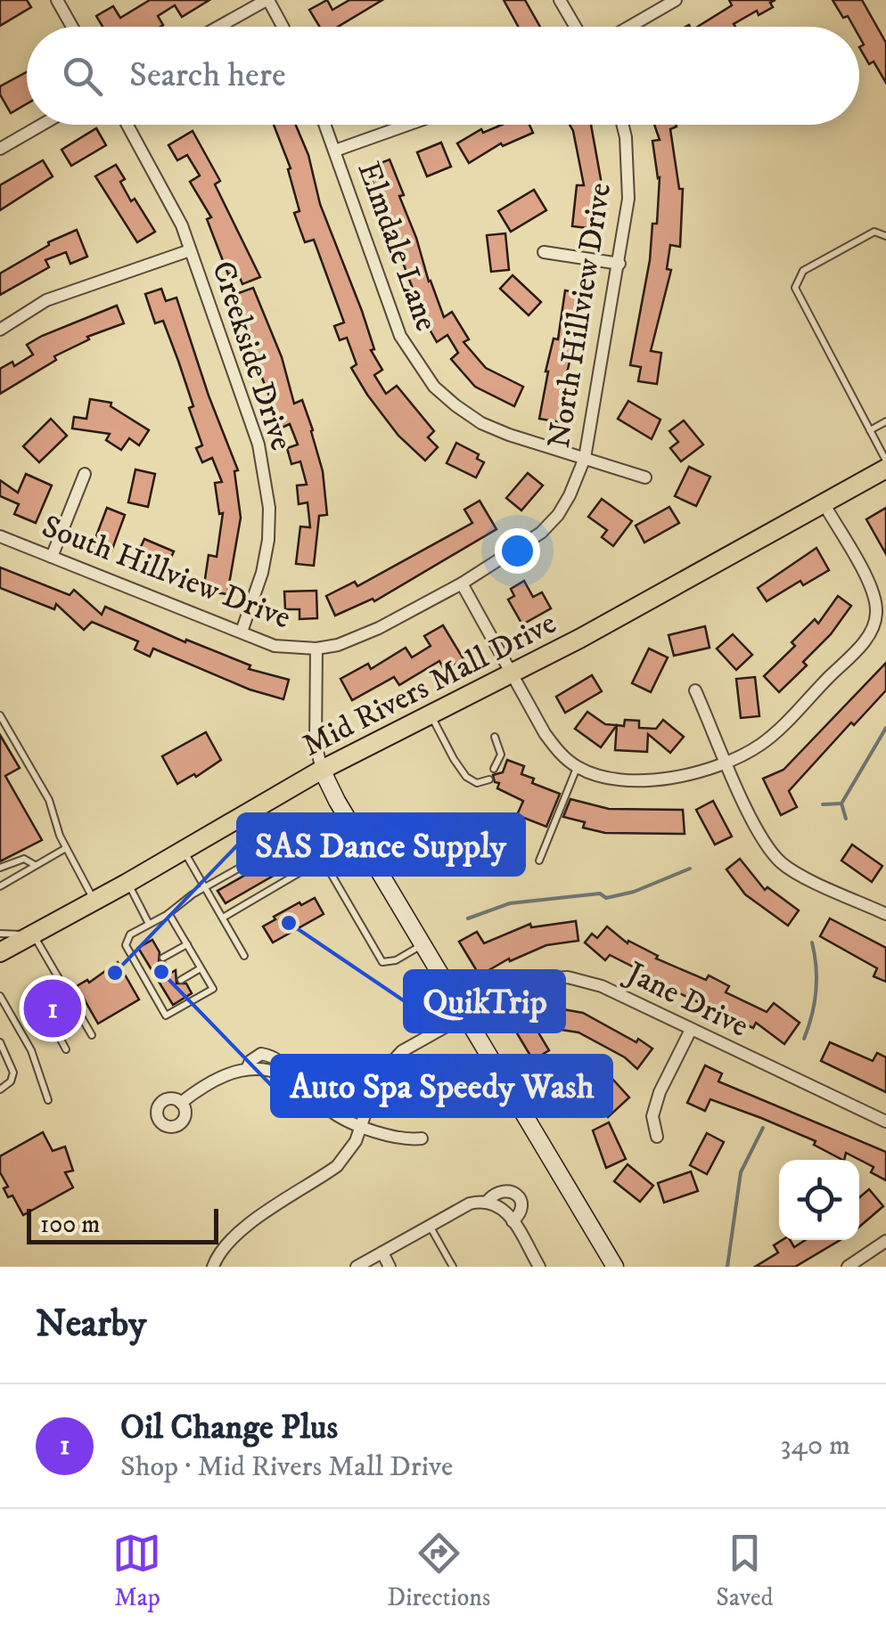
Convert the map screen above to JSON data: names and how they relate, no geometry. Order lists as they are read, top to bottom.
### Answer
{
  "streets": {
    "main road": ["Mid Rivers Mall Drive"],
    "street": [
      "Elmdale Lane",
      "North Hillview Drive",
      "Creekside Drive",
      "South Hillview Drive",
      "Jane Drive"
    ]
  },
  "crossings": [
    ["Elmdale Lane", "North Hillview Drive"],
    ["North Hillview Drive", "South Hillview Drive"],
    ["Creekside Drive", "South Hillview Drive"]
  ],
  "places": ["QuikTrip", "Auto Spa Speedy Wash", "SAS Dance Supply"],
  "scale_bar": "100 m",
  "page": {
    "search": "Search here",
    "pins": "1",
    "scale": "100 m",
    "heading": "Nearby",
    "list": [
      {
        "mark": "1",
        "name": "Oil Change Plus",
        "note": "Shop · Mid Rivers Mall Drive",
        "value": "340 m"
      }
    ],
    "nav": ["Map", "Directions", "Saved"]
  }
}
